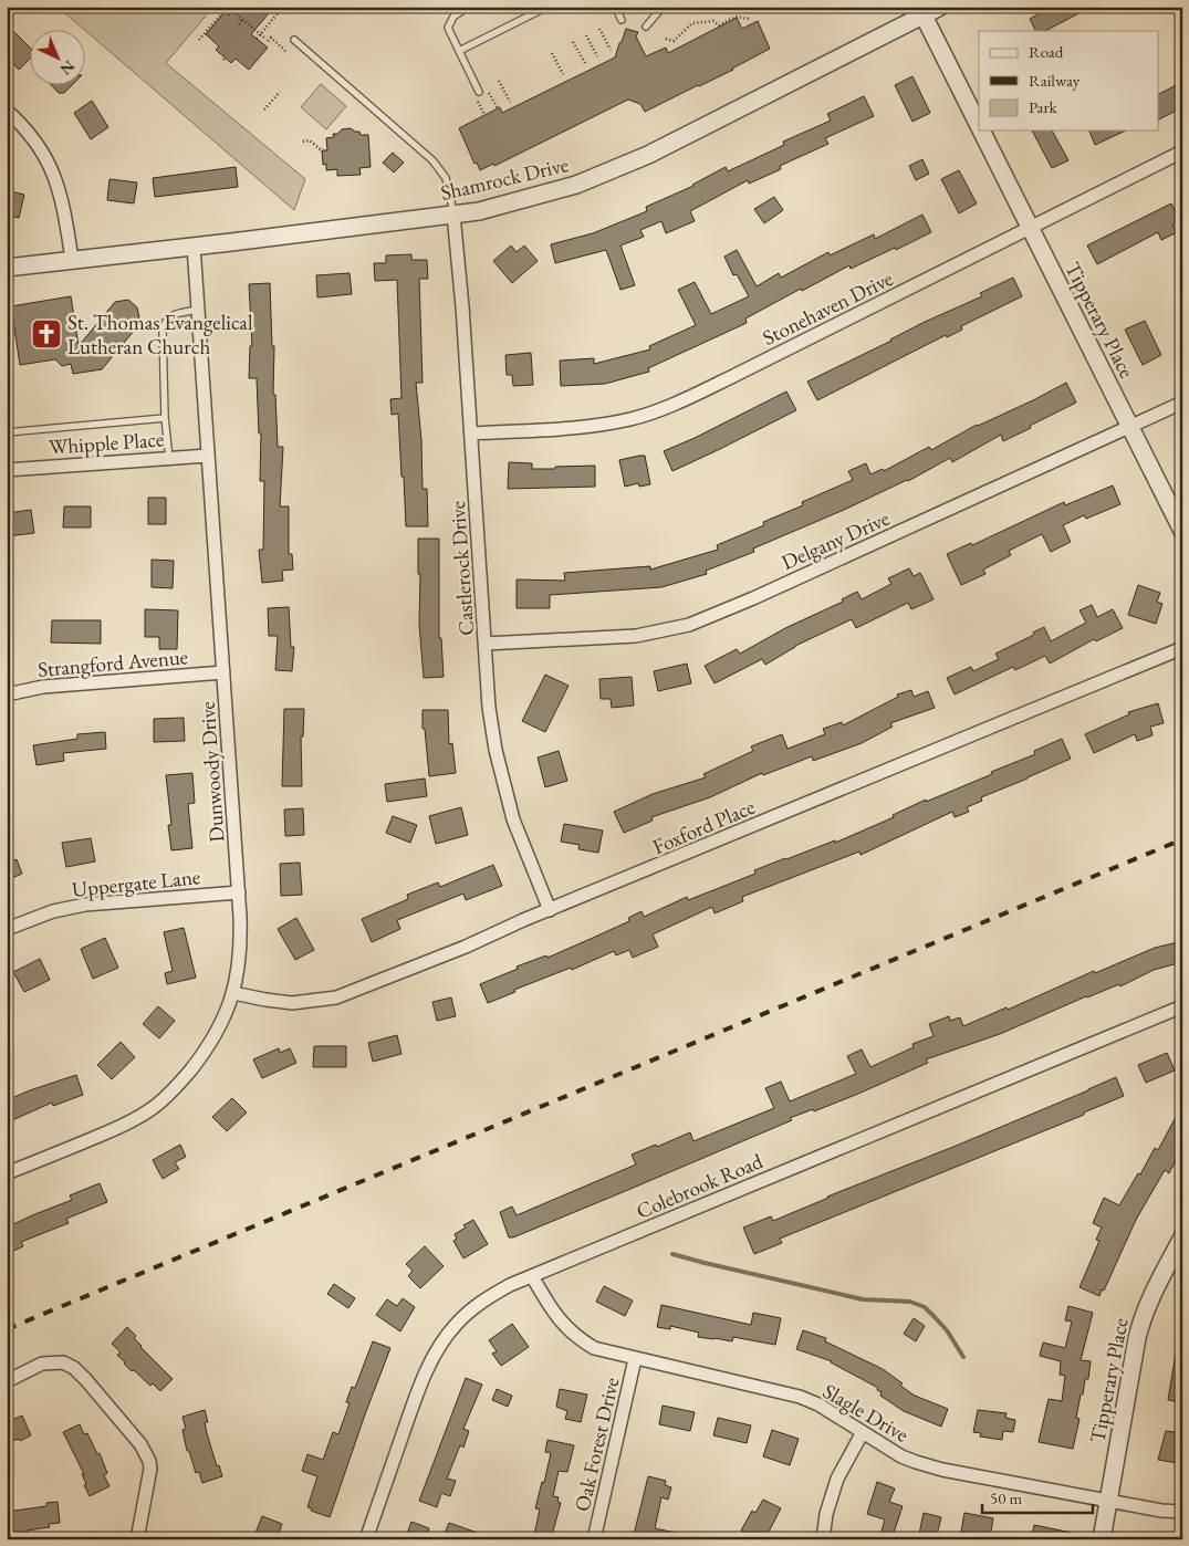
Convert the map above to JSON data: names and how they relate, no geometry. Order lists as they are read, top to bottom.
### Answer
{
  "streets": {
    "street": [
      "Shamrock Drive",
      "Stonehaven Drive",
      "Tipperary Place",
      "Whipple Place",
      "Delgany Drive",
      "Castlerock Drive",
      "Strangford Avenue",
      "Dunwoody Drive",
      "Foxford Place",
      "Uppergate Lane",
      "Colebrook Road",
      "Slagle Drive",
      "Oak Forest Drive"
    ]
  },
  "crossings": [
    ["Shamrock Drive", "Tipperary Place"],
    ["Shamrock Drive", "Castlerock Drive"],
    ["Shamrock Drive", "Dunwoody Drive"],
    ["Stonehaven Drive", "Tipperary Place"],
    ["Stonehaven Drive", "Castlerock Drive"],
    ["Tipperary Place", "Delgany Drive"],
    ["Tipperary Place", "Slagle Drive"],
    ["Whipple Place", "Dunwoody Drive"],
    ["Delgany Drive", "Castlerock Drive"],
    ["Castlerock Drive", "Foxford Place"],
    ["Strangford Avenue", "Dunwoody Drive"],
    ["Dunwoody Drive", "Foxford Place"],
    ["Dunwoody Drive", "Uppergate Lane"],
    ["Colebrook Road", "Slagle Drive"],
    ["Slagle Drive", "Oak Forest Drive"]
  ],
  "places": {
    "church": ["St. Thomas Evangelical Lutheran Church"]
  },
  "legend": ["Road", "Railway", "Park"],
  "scale_bar": "50 m",
  "north": "bottom right"
}
